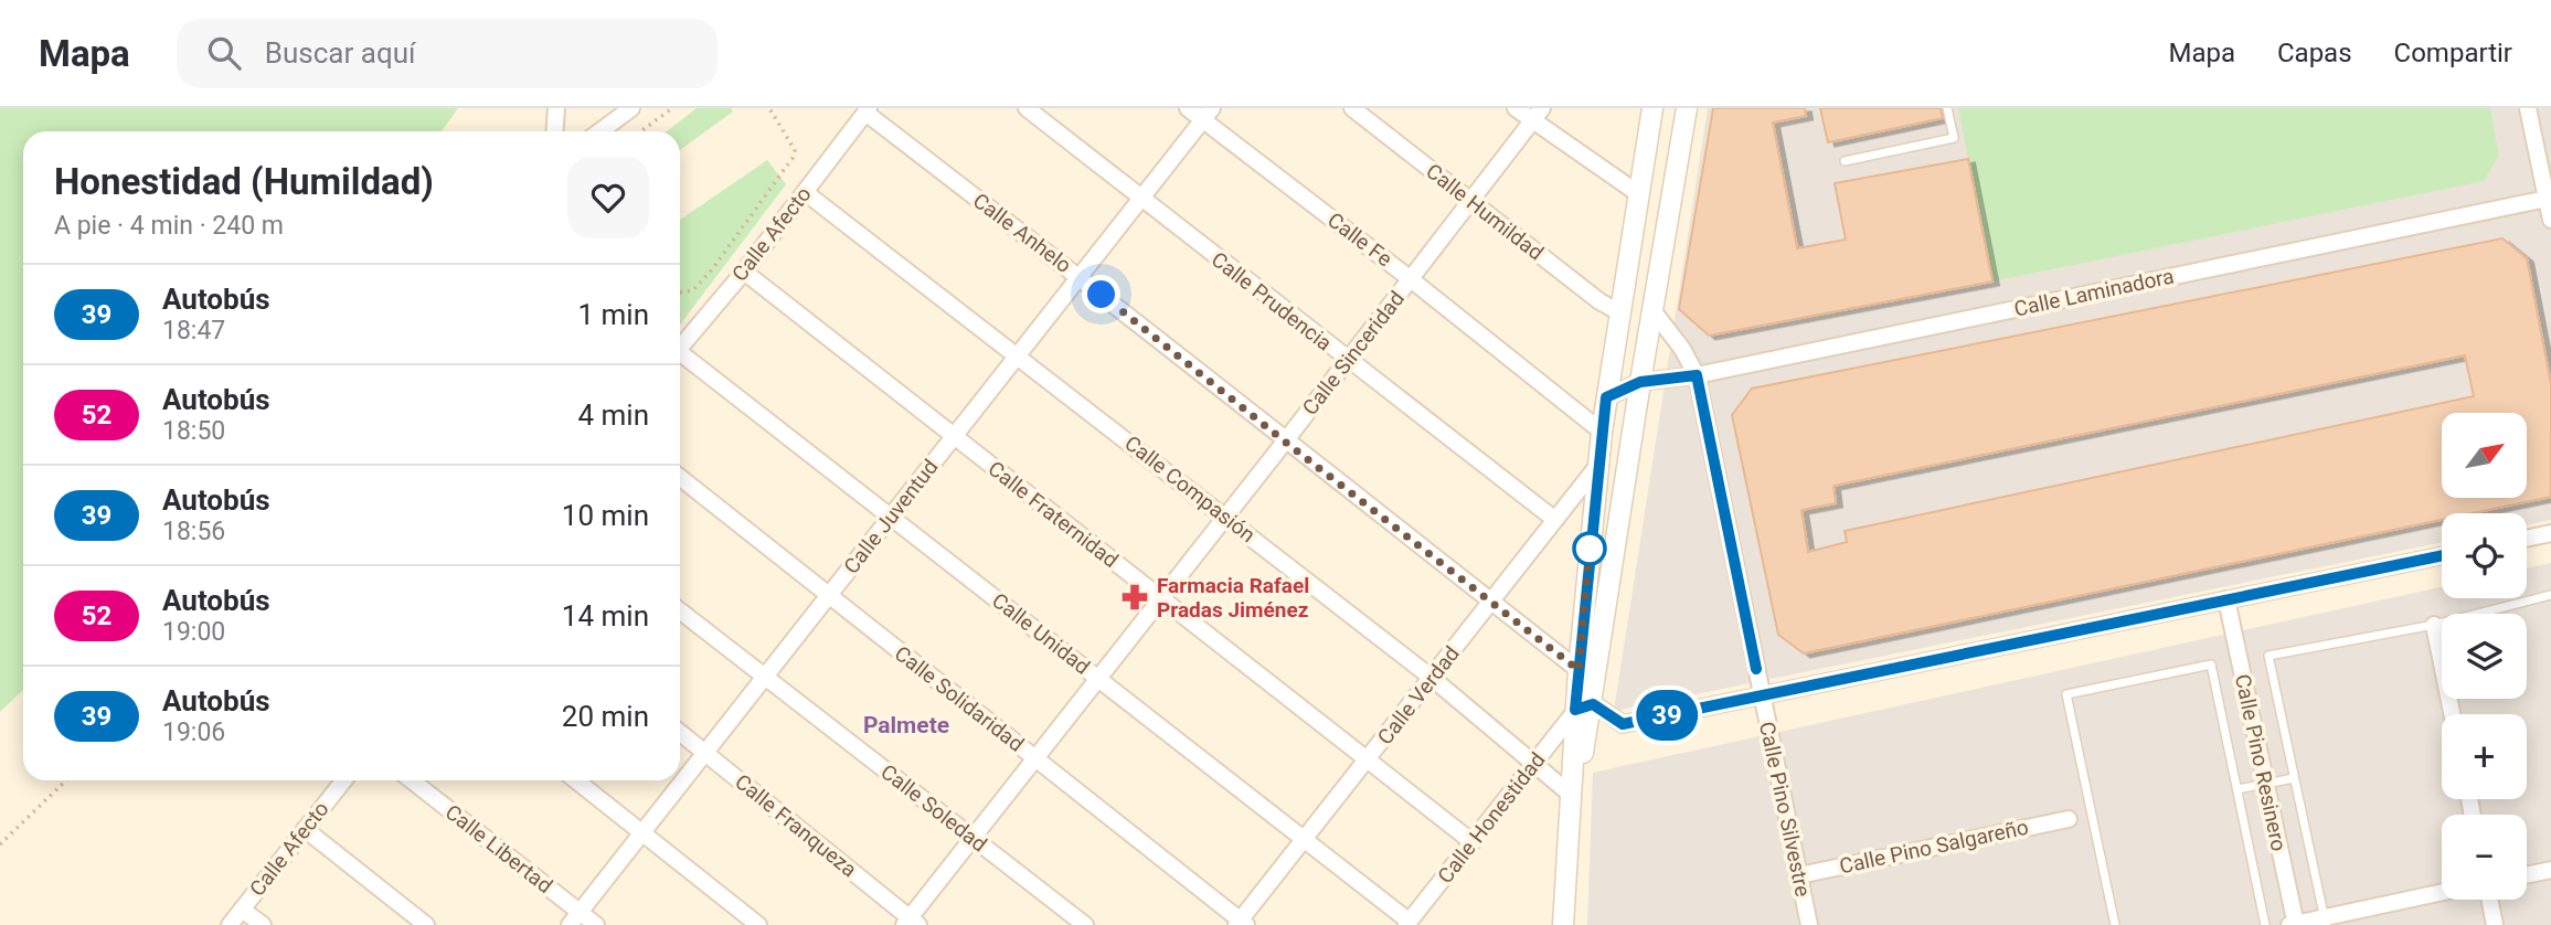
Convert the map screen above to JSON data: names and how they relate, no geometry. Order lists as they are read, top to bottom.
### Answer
{
  "streets": {
    "street": [
      "Calle Humildad",
      "Calle Anhelo",
      "Calle Afecto",
      "Calle Fe",
      "Calle Laminadora",
      "Calle Prudencia",
      "Calle Sinceridad",
      "Calle Compasión",
      "Calle Fraternidad",
      "Calle Juventud",
      "Calle Unidad",
      "Calle Verdad",
      "Calle Solidaridad",
      "Calle Pino Resinero",
      "Calle Soledad",
      "Calle Pino Silvestre",
      "Calle Honestidad",
      "Calle Franqueza",
      "Calle Pino Salgareño",
      "Calle Libertad"
    ]
  },
  "crossings": [
    ["Calle Humildad", "Calle Sinceridad"],
    ["Calle Anhelo", "Calle Afecto"],
    ["Calle Anhelo", "Calle Sinceridad"],
    ["Calle Anhelo", "Calle Juventud"],
    ["Calle Anhelo", "Calle Verdad"],
    ["Calle Afecto", "Calle Compasión"],
    ["Calle Afecto", "Calle Fraternidad"],
    ["Calle Fe", "Calle Sinceridad"],
    ["Calle Fe", "Calle Juventud"],
    ["Calle Laminadora", "Calle Pino Silvestre"],
    ["Calle Prudencia", "Calle Sinceridad"],
    ["Calle Prudencia", "Calle Juventud"],
    ["Calle Prudencia", "Calle Verdad"],
    ["Calle Sinceridad", "Calle Compasión"],
    ["Calle Sinceridad", "Calle Fraternidad"],
    ["Calle Sinceridad", "Calle Unidad"],
    ["Calle Sinceridad", "Calle Solidaridad"],
    ["Calle Sinceridad", "Calle Soledad"],
    ["Calle Sinceridad", "Calle Franqueza"],
    ["Calle Compasión", "Calle Juventud"],
    ["Calle Compasión", "Calle Verdad"],
    ["Calle Compasión", "Calle Honestidad"],
    ["Calle Fraternidad", "Calle Juventud"],
    ["Calle Fraternidad", "Calle Verdad"],
    ["Calle Fraternidad", "Calle Honestidad"],
    ["Calle Juventud", "Calle Unidad"],
    ["Calle Juventud", "Calle Solidaridad"],
    ["Calle Juventud", "Calle Soledad"],
    ["Calle Juventud", "Calle Franqueza"],
    ["Calle Juventud", "Calle Libertad"],
    ["Calle Unidad", "Calle Verdad"],
    ["Calle Unidad", "Calle Honestidad"],
    ["Calle Verdad", "Calle Solidaridad"],
    ["Calle Pino Silvestre", "Calle Pino Salgareño"]
  ],
  "districts": ["Palmete"],
  "places": {
    "pharmacy": ["Farmacia Rafael Pradas Jiménez"]
  },
  "lines": ["bus line 39"],
  "north": "top right",
  "page": {
    "header": "Mapa",
    "search": "Buscar aquí",
    "nav": ["Mapa", "Capas", "Compartir"],
    "on_map": "39",
    "heading": ["Honestidad (Humildad)", "A pie · 4 min · 240 m"],
    "list": [
      {
        "mark": "39",
        "name": "Autobús",
        "note": "18:47",
        "value": "1 min"
      },
      {
        "mark": "52",
        "name": "Autobús",
        "note": "18:50",
        "value": "4 min"
      },
      {
        "mark": "39",
        "name": "Autobús",
        "note": "18:56",
        "value": "10 min"
      },
      {
        "mark": "52",
        "name": "Autobús",
        "note": "19:00",
        "value": "14 min"
      },
      {
        "mark": "39",
        "name": "Autobús",
        "note": "19:06",
        "value": "20 min"
      }
    ],
    "map_buttons": ["+", "−"]
  }
}
